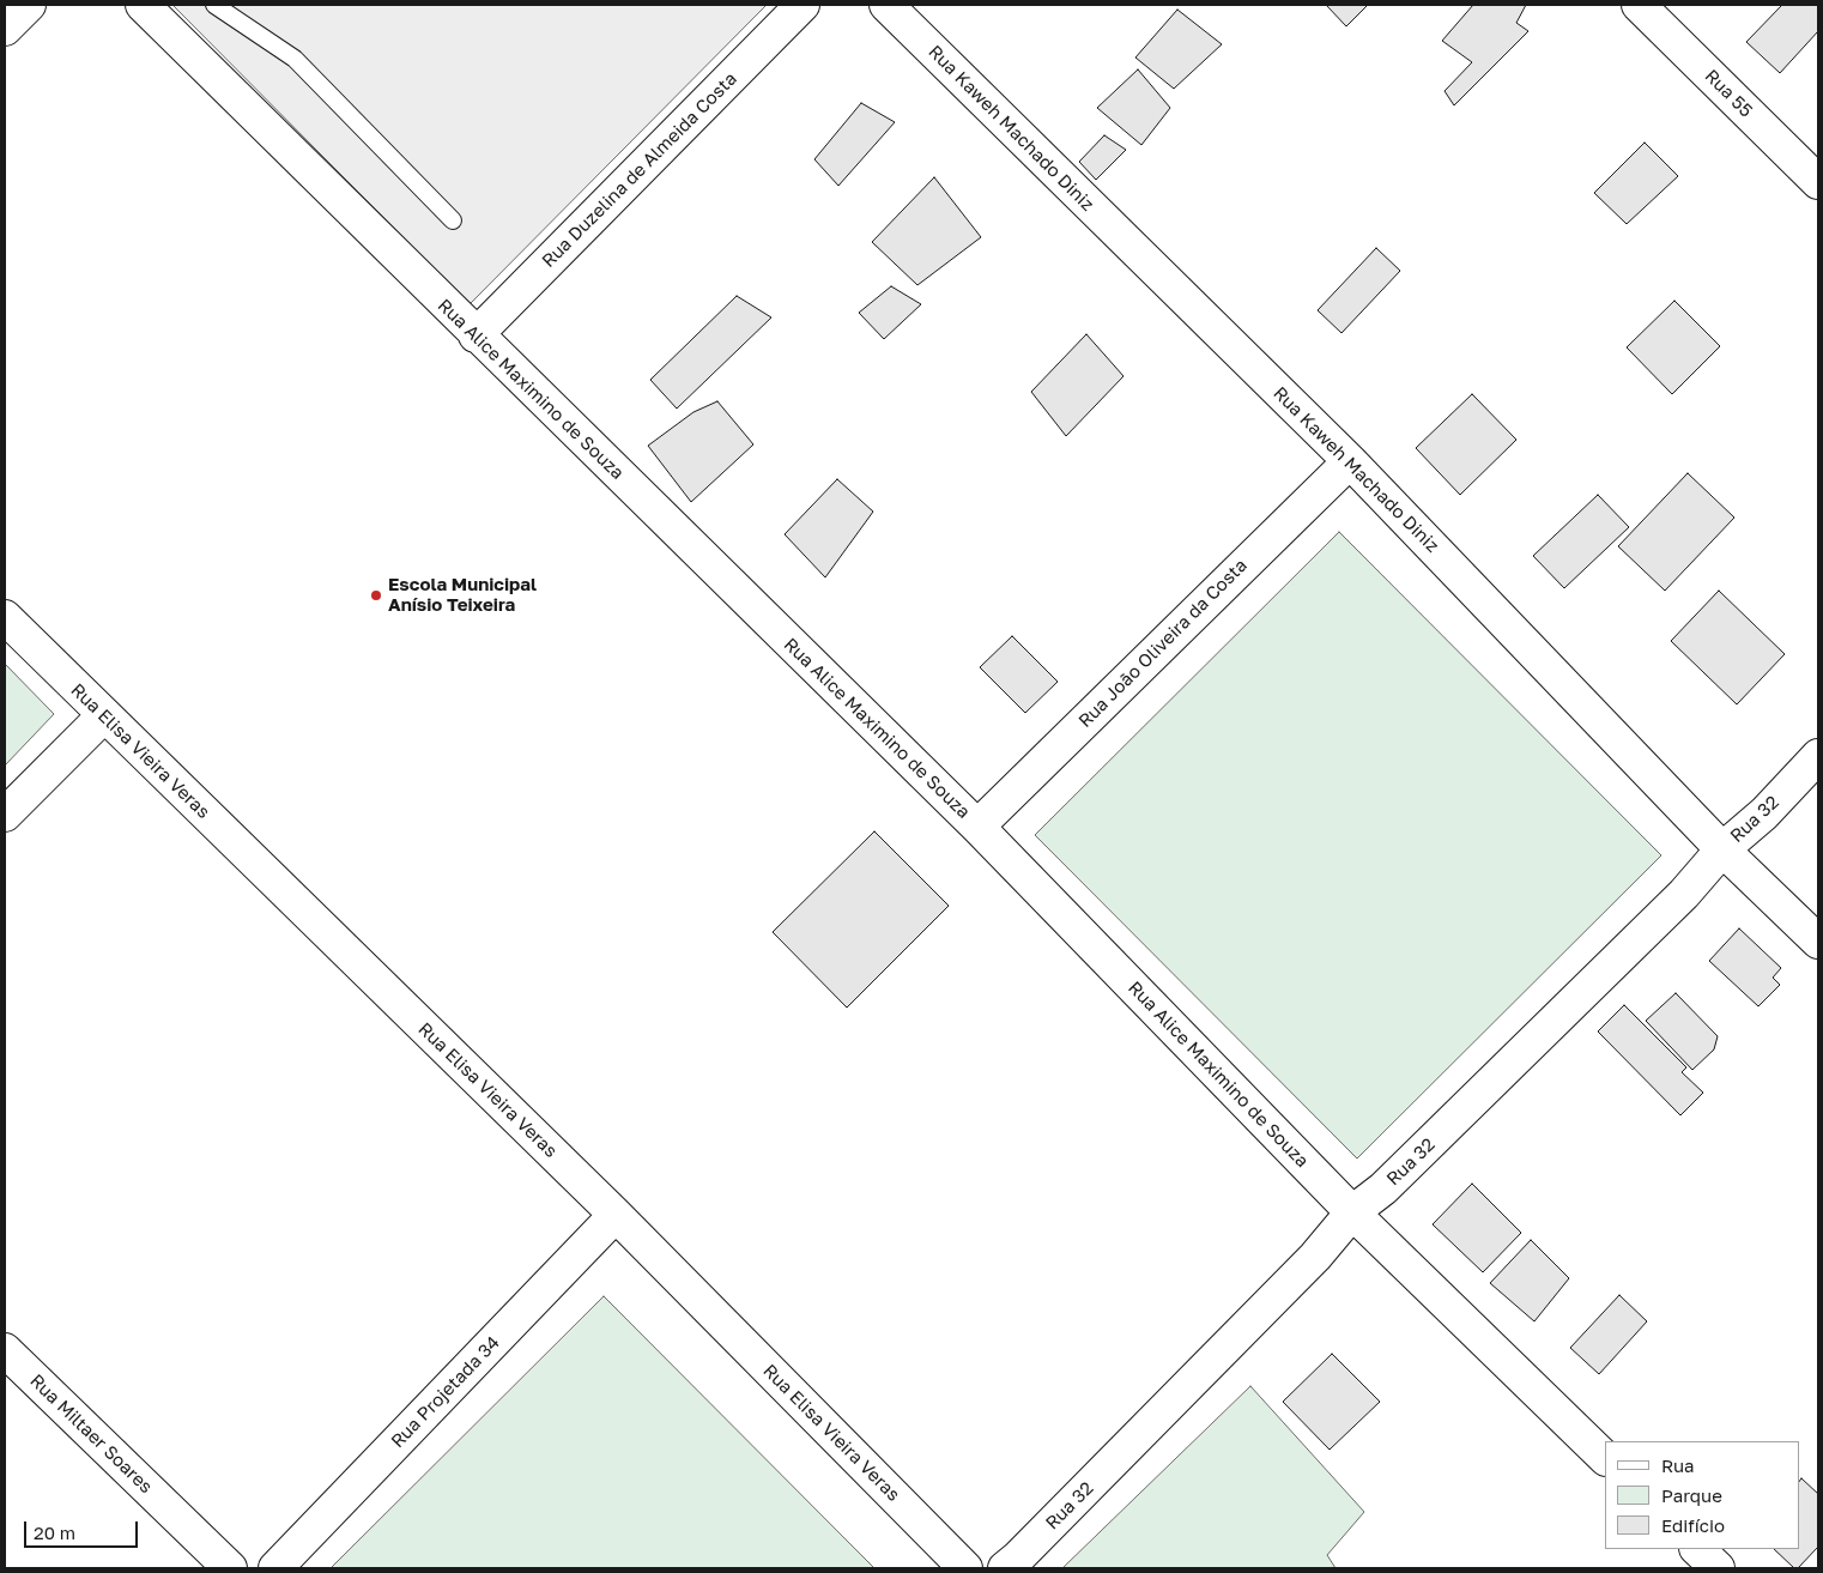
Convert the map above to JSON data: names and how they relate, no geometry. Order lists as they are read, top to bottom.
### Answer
{
  "streets": {
    "street": [
      "Rua 55",
      "Rua Kaweh Machado Diniz",
      "Rua Duzelina de Almeida Costa",
      "Rua Alice Maximino de Souza",
      "Rua João Oliveira da Costa",
      "Rua Elisa Vieira Veras",
      "Rua 32",
      "Rua Projetada 34",
      "Rua Miltaer Soares"
    ]
  },
  "crossings": [
    ["Rua Kaweh Machado Diniz", "Rua João Oliveira da Costa"],
    ["Rua Kaweh Machado Diniz", "Rua 32"],
    ["Rua Duzelina de Almeida Costa", "Rua Alice Maximino de Souza"],
    ["Rua Alice Maximino de Souza", "Rua João Oliveira da Costa"],
    ["Rua Alice Maximino de Souza", "Rua 32"],
    ["Rua Elisa Vieira Veras", "Rua Projetada 34"]
  ],
  "places": ["Escola Municipal Anísio Teixeira"],
  "legend": ["Rua", "Parque", "Edifício"],
  "scale_bar": "20 m"
}
